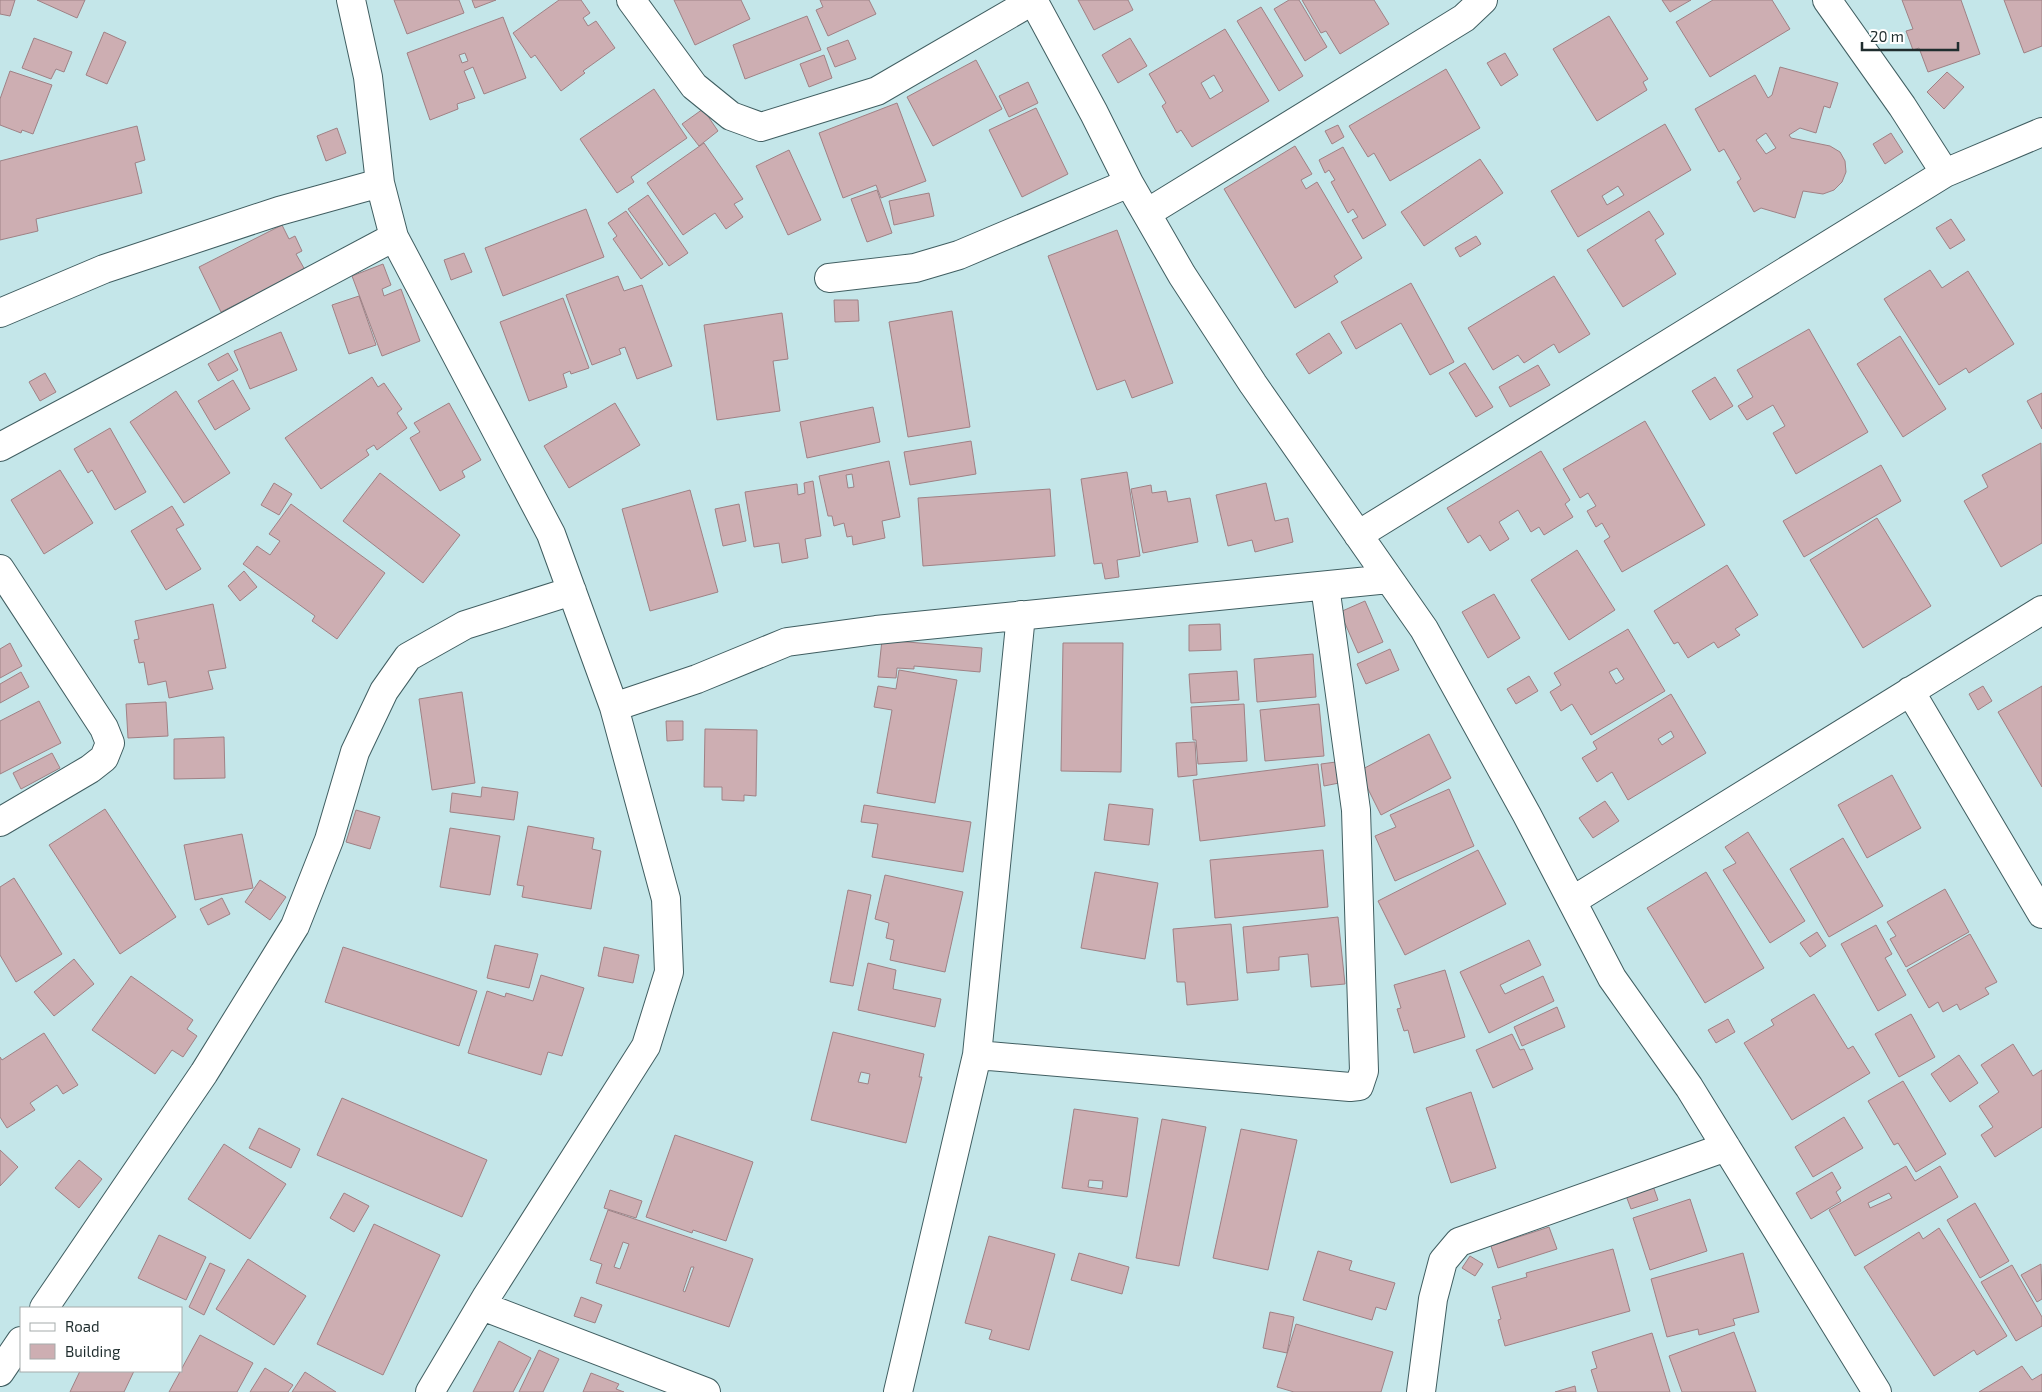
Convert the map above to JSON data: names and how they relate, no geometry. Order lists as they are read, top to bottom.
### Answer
{
  "legend": ["Road", "Building"],
  "scale_bar": "20 m"
}
